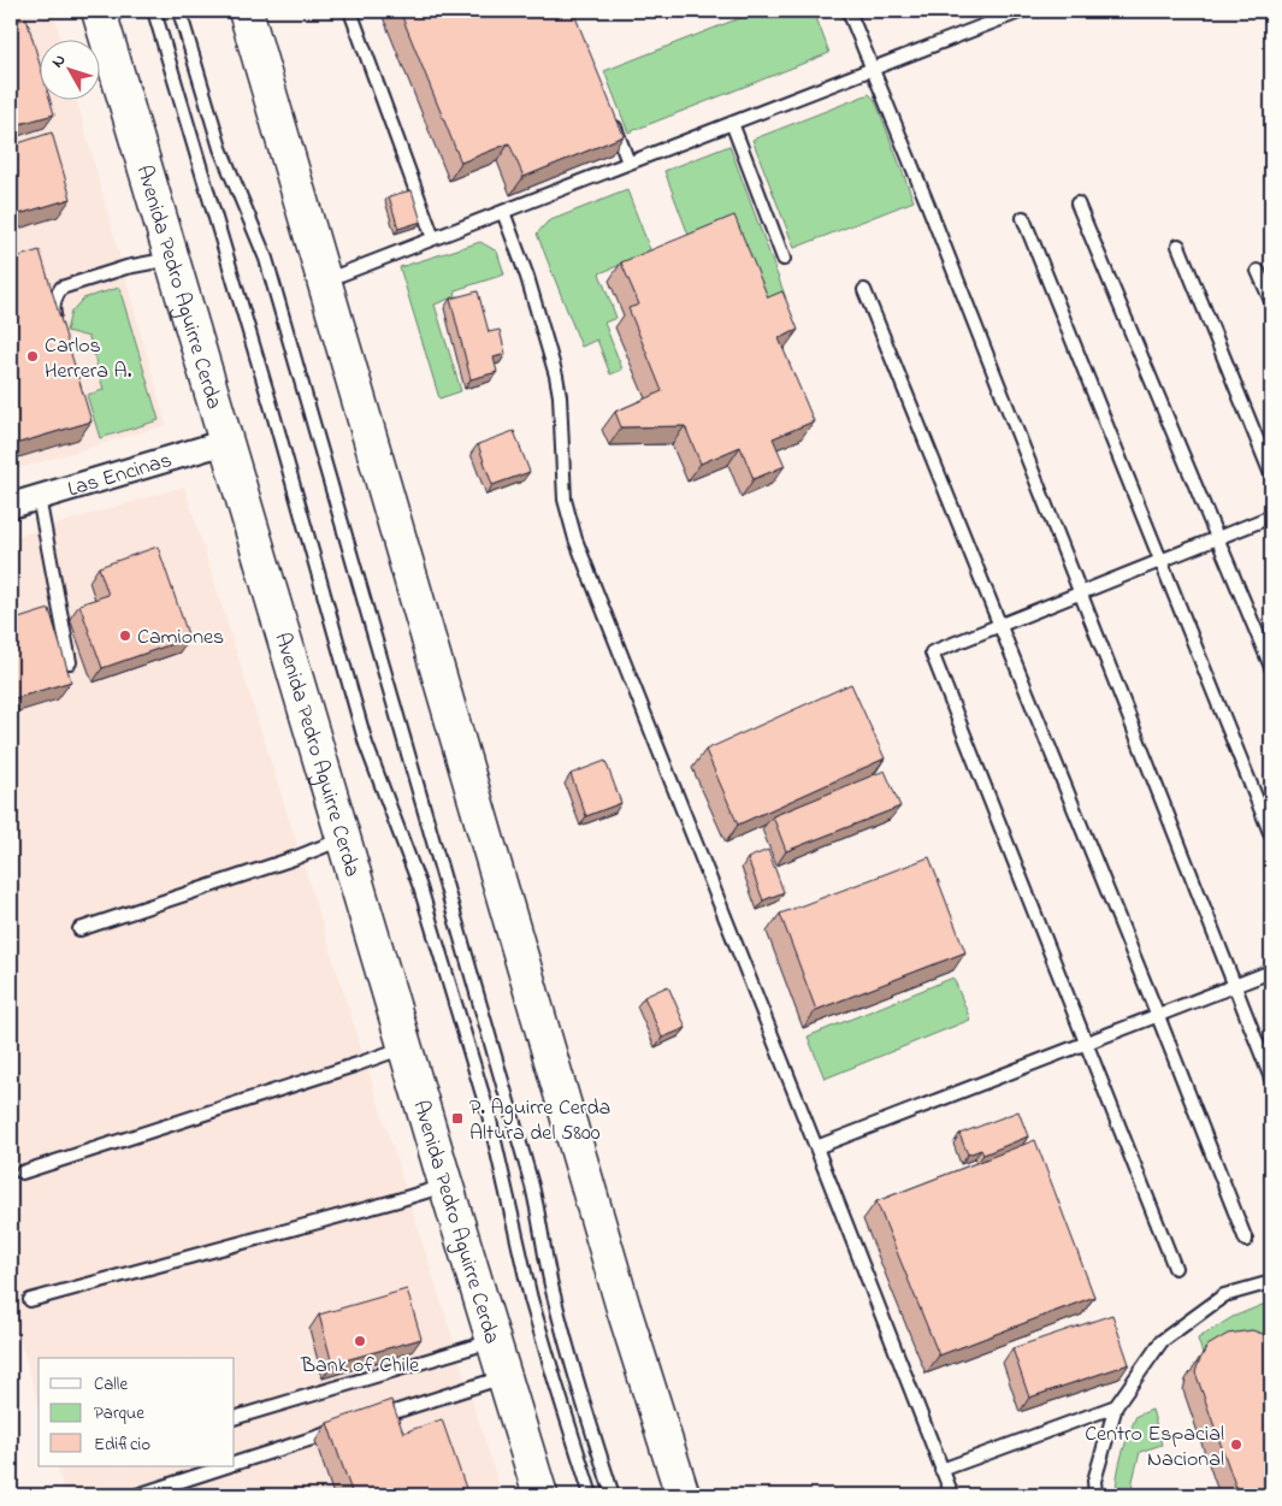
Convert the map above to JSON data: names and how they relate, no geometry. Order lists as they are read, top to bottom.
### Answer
{
  "streets": {
    "main road": ["Avenida Pedro Aguirre Cerda"],
    "street": ["Las Encinas"]
  },
  "crossings": [
    ["Avenida Pedro Aguirre Cerda", "Las Encinas"]
  ],
  "places": {
    "other": [
      "Carlos Herrera A.",
      "Camiones",
      "Bank of Chile",
      "Centro Espacial Nacional"
    ],
    "transit": ["P. Aguirre Cerda Altura del 5800"]
  },
  "legend": ["Calle", "Parque", "Edificio"],
  "north": "top left"
}
